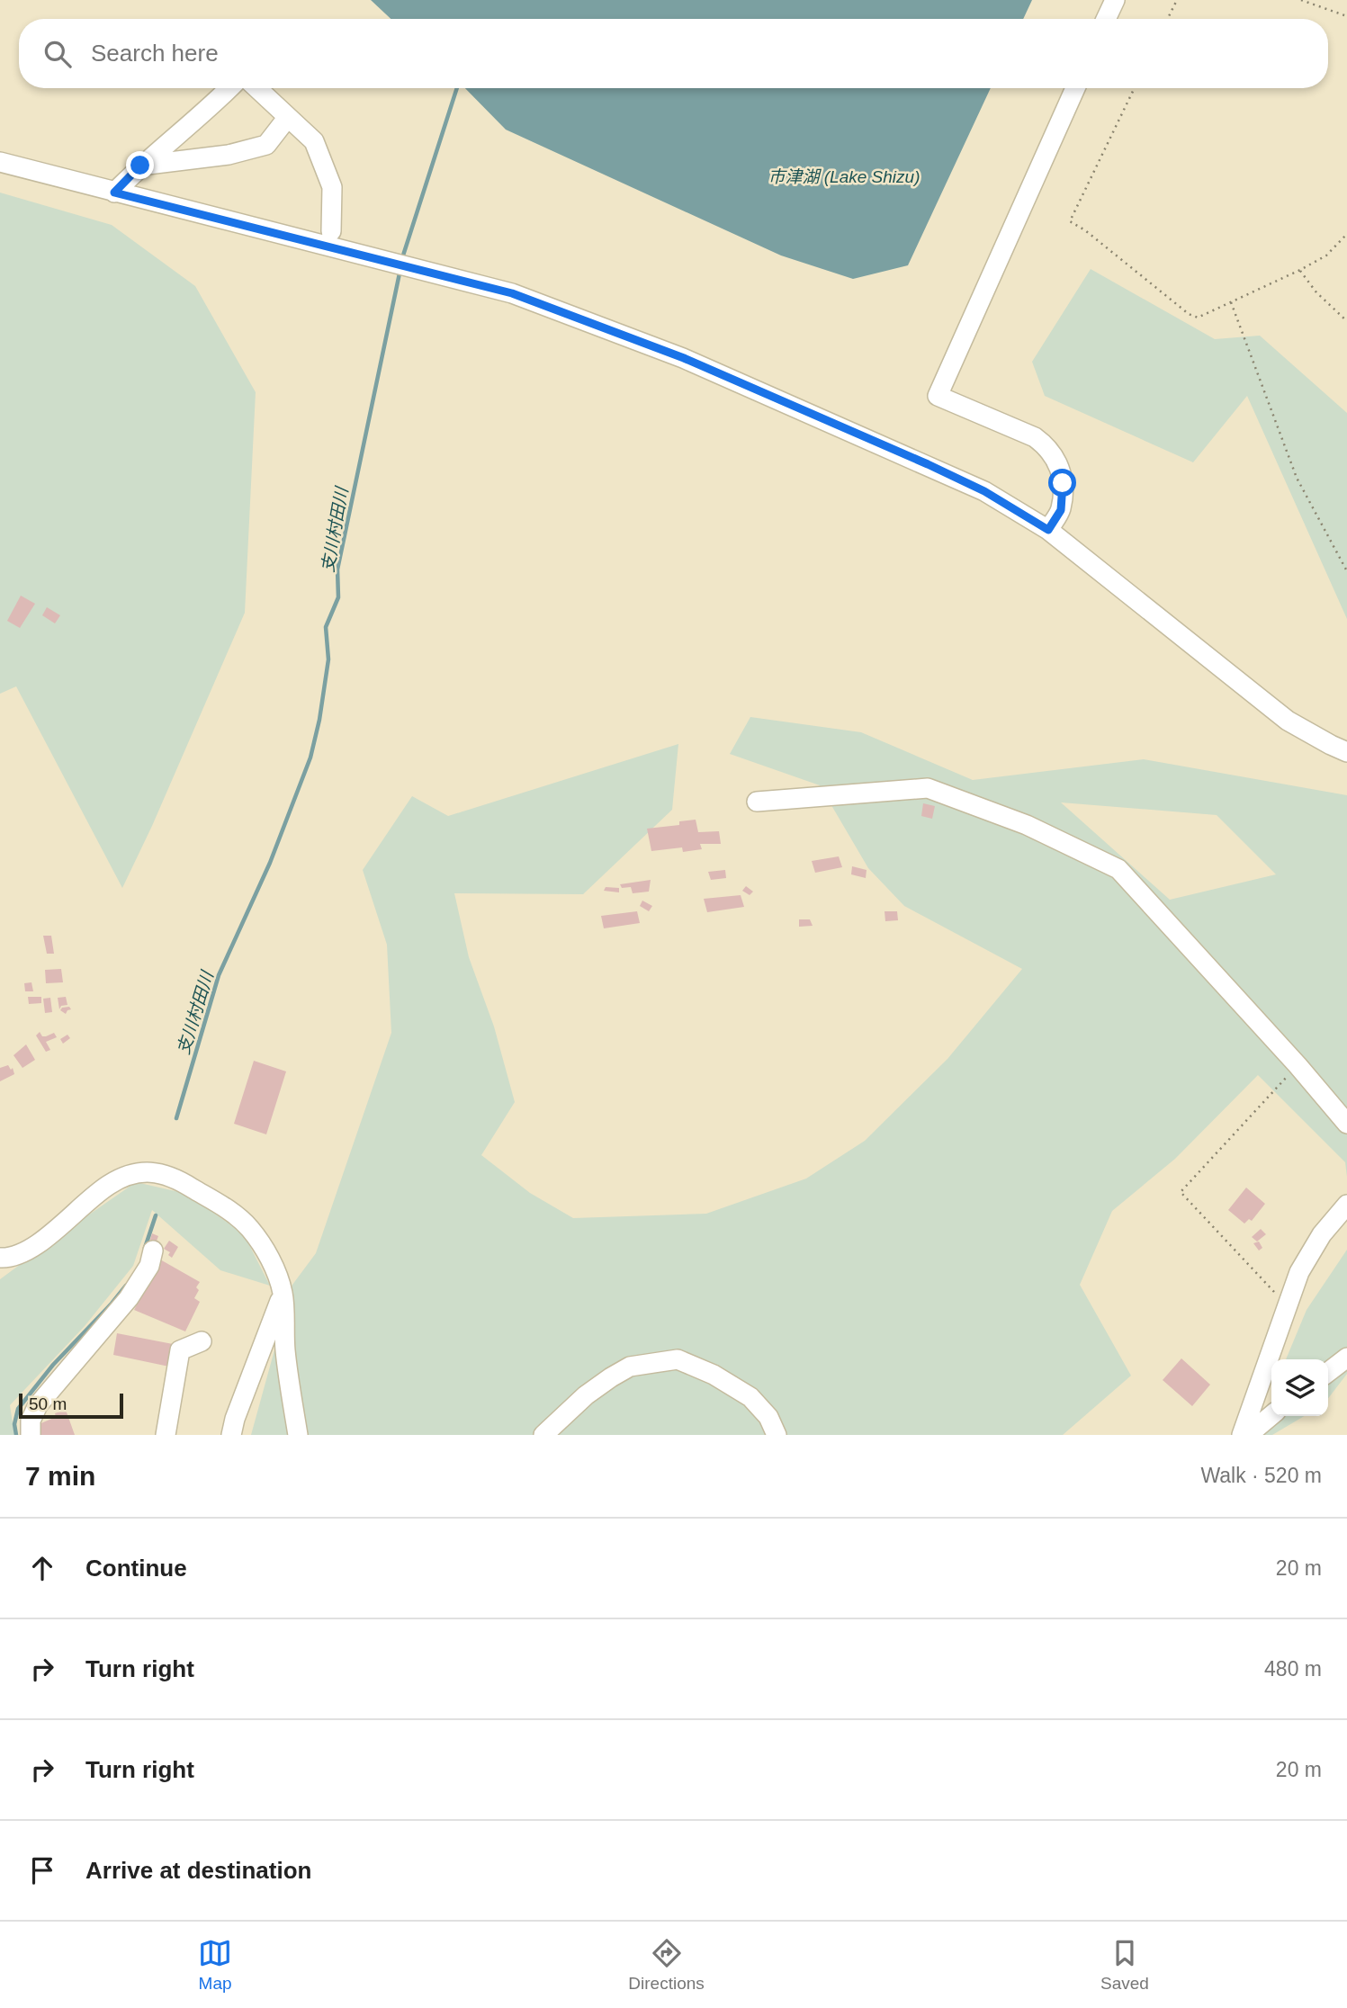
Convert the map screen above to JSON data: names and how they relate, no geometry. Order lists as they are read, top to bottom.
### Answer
{
  "water": ["市津湖 (Lake Shizu)", "支川村田川"],
  "scale_bar": "50 m",
  "page": {
    "search": "Search here",
    "scale": "50 m",
    "heading": ["7 min", "Walk · 520 m"],
    "list": [
      ["Continue", "20 m"],
      ["Turn right", "480 m"],
      ["Turn right", "20 m"],
      "Arrive at destination"
    ],
    "nav": ["Map", "Directions", "Saved"]
  }
}
